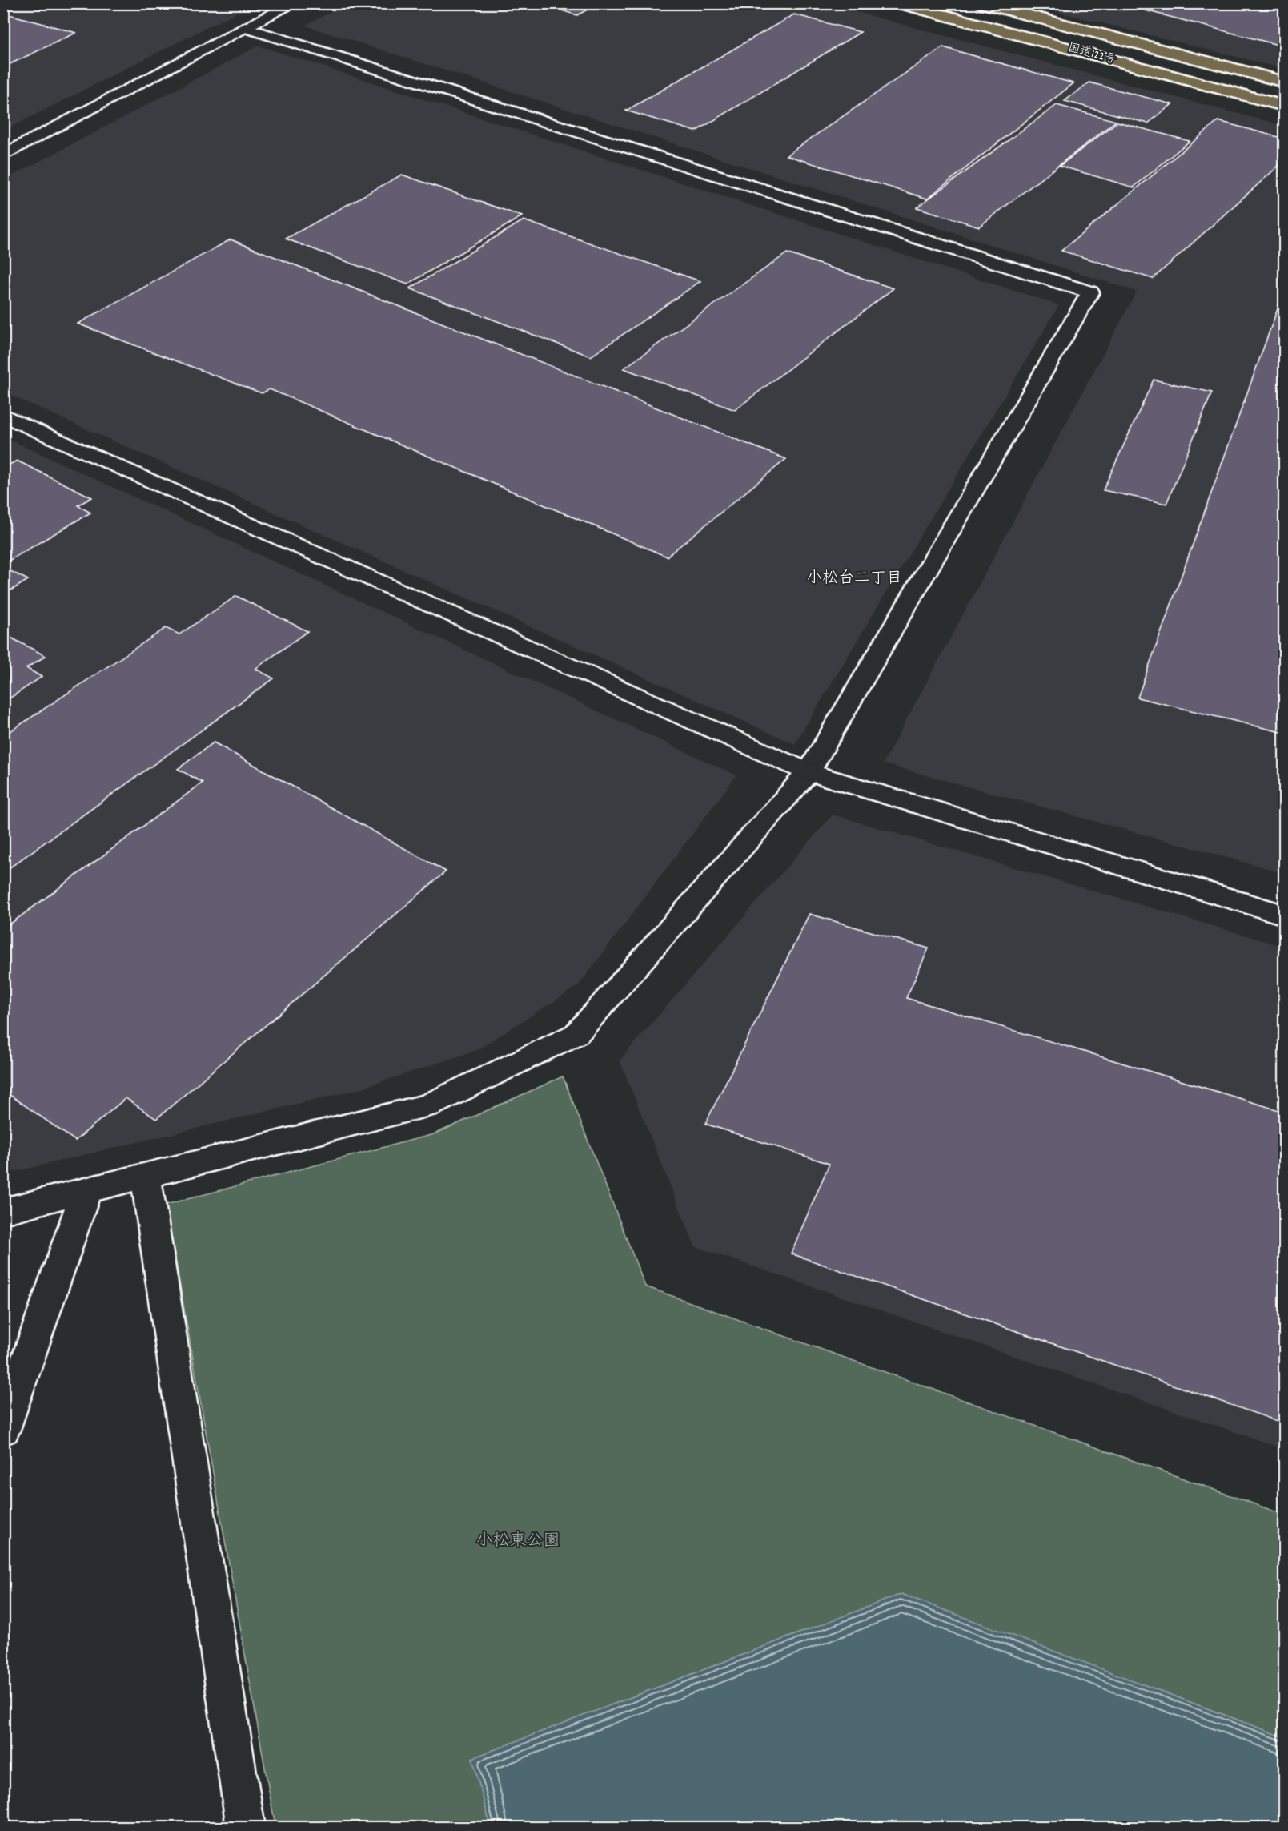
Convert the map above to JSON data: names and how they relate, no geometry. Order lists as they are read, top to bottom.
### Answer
{
  "streets": {
    "highway": ["国道122号"]
  },
  "districts": ["小松台二丁目"],
  "parks": ["小松東公園"]
}
